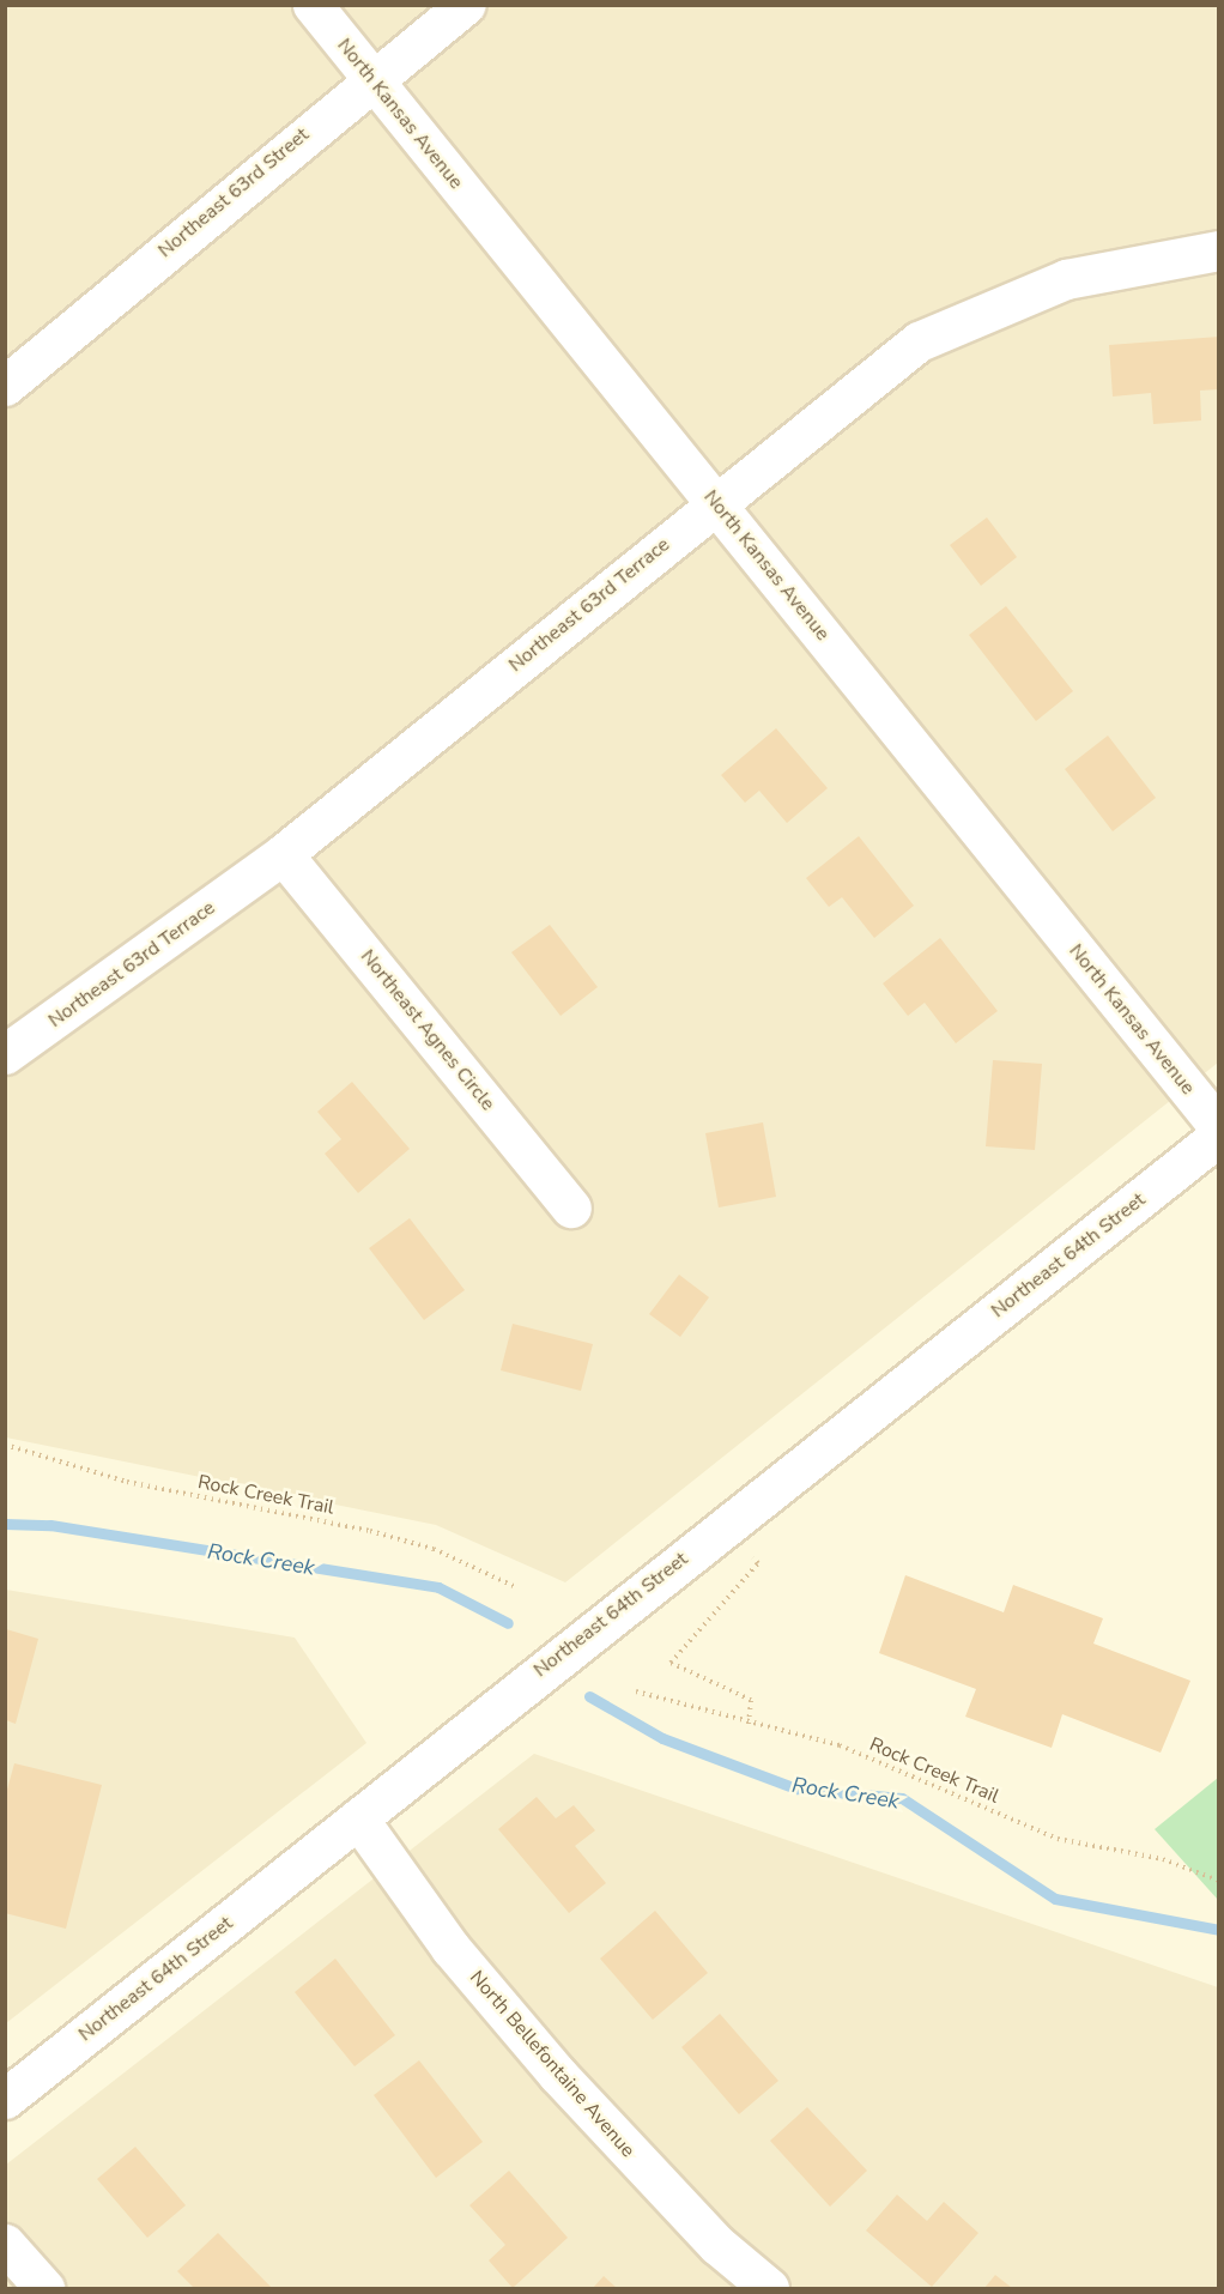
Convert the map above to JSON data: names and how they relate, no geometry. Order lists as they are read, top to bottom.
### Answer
{
  "streets": {
    "street": [
      "North Kansas Avenue",
      "Northeast 63rd Street",
      "Northeast 63rd Terrace",
      "Northeast Agnes Circle",
      "Northeast 64th Street",
      "North Bellefontaine Avenue"
    ],
    "path": ["Rock Creek Trail"]
  },
  "crossings": [
    ["North Kansas Avenue", "Northeast 63rd Street"],
    ["North Kansas Avenue", "Northeast 63rd Terrace"],
    ["Northeast 63rd Terrace", "Northeast Agnes Circle"],
    ["Northeast 64th Street", "North Bellefontaine Avenue"]
  ],
  "water": ["Rock Creek"]
}
